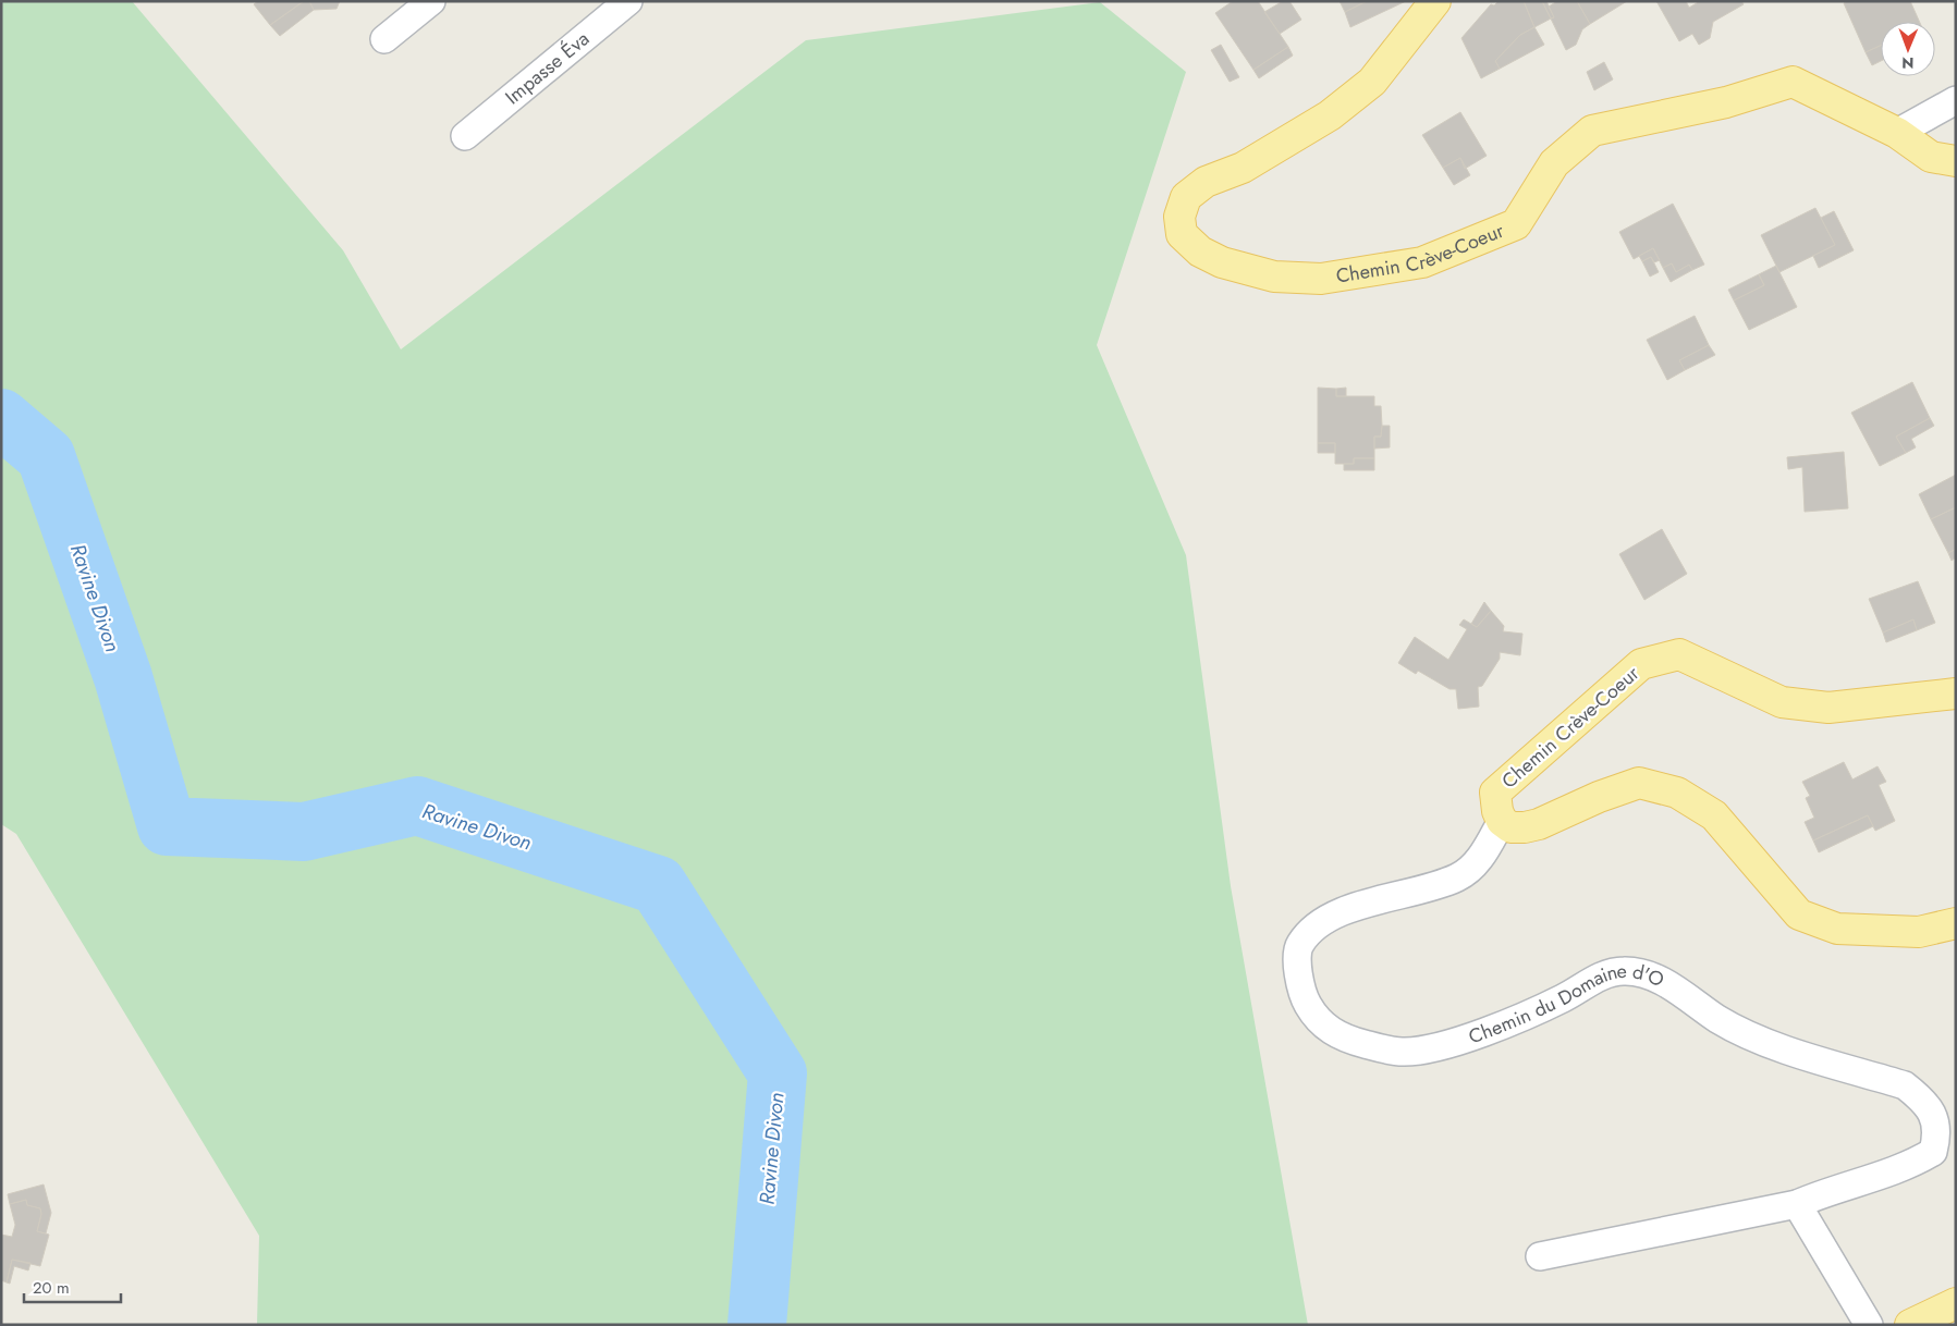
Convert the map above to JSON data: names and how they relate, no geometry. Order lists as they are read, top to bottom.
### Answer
{
  "streets": {
    "main road": ["Chemin Crève-Coeur"],
    "street": ["Impasse Éva", "Chemin du Domaine d'O"]
  },
  "crossings": [
    ["Chemin Crève-Coeur", "Chemin du Domaine d'O"]
  ],
  "water": ["Ravine Divon"],
  "scale_bar": "20 m",
  "north": "bottom"
}
